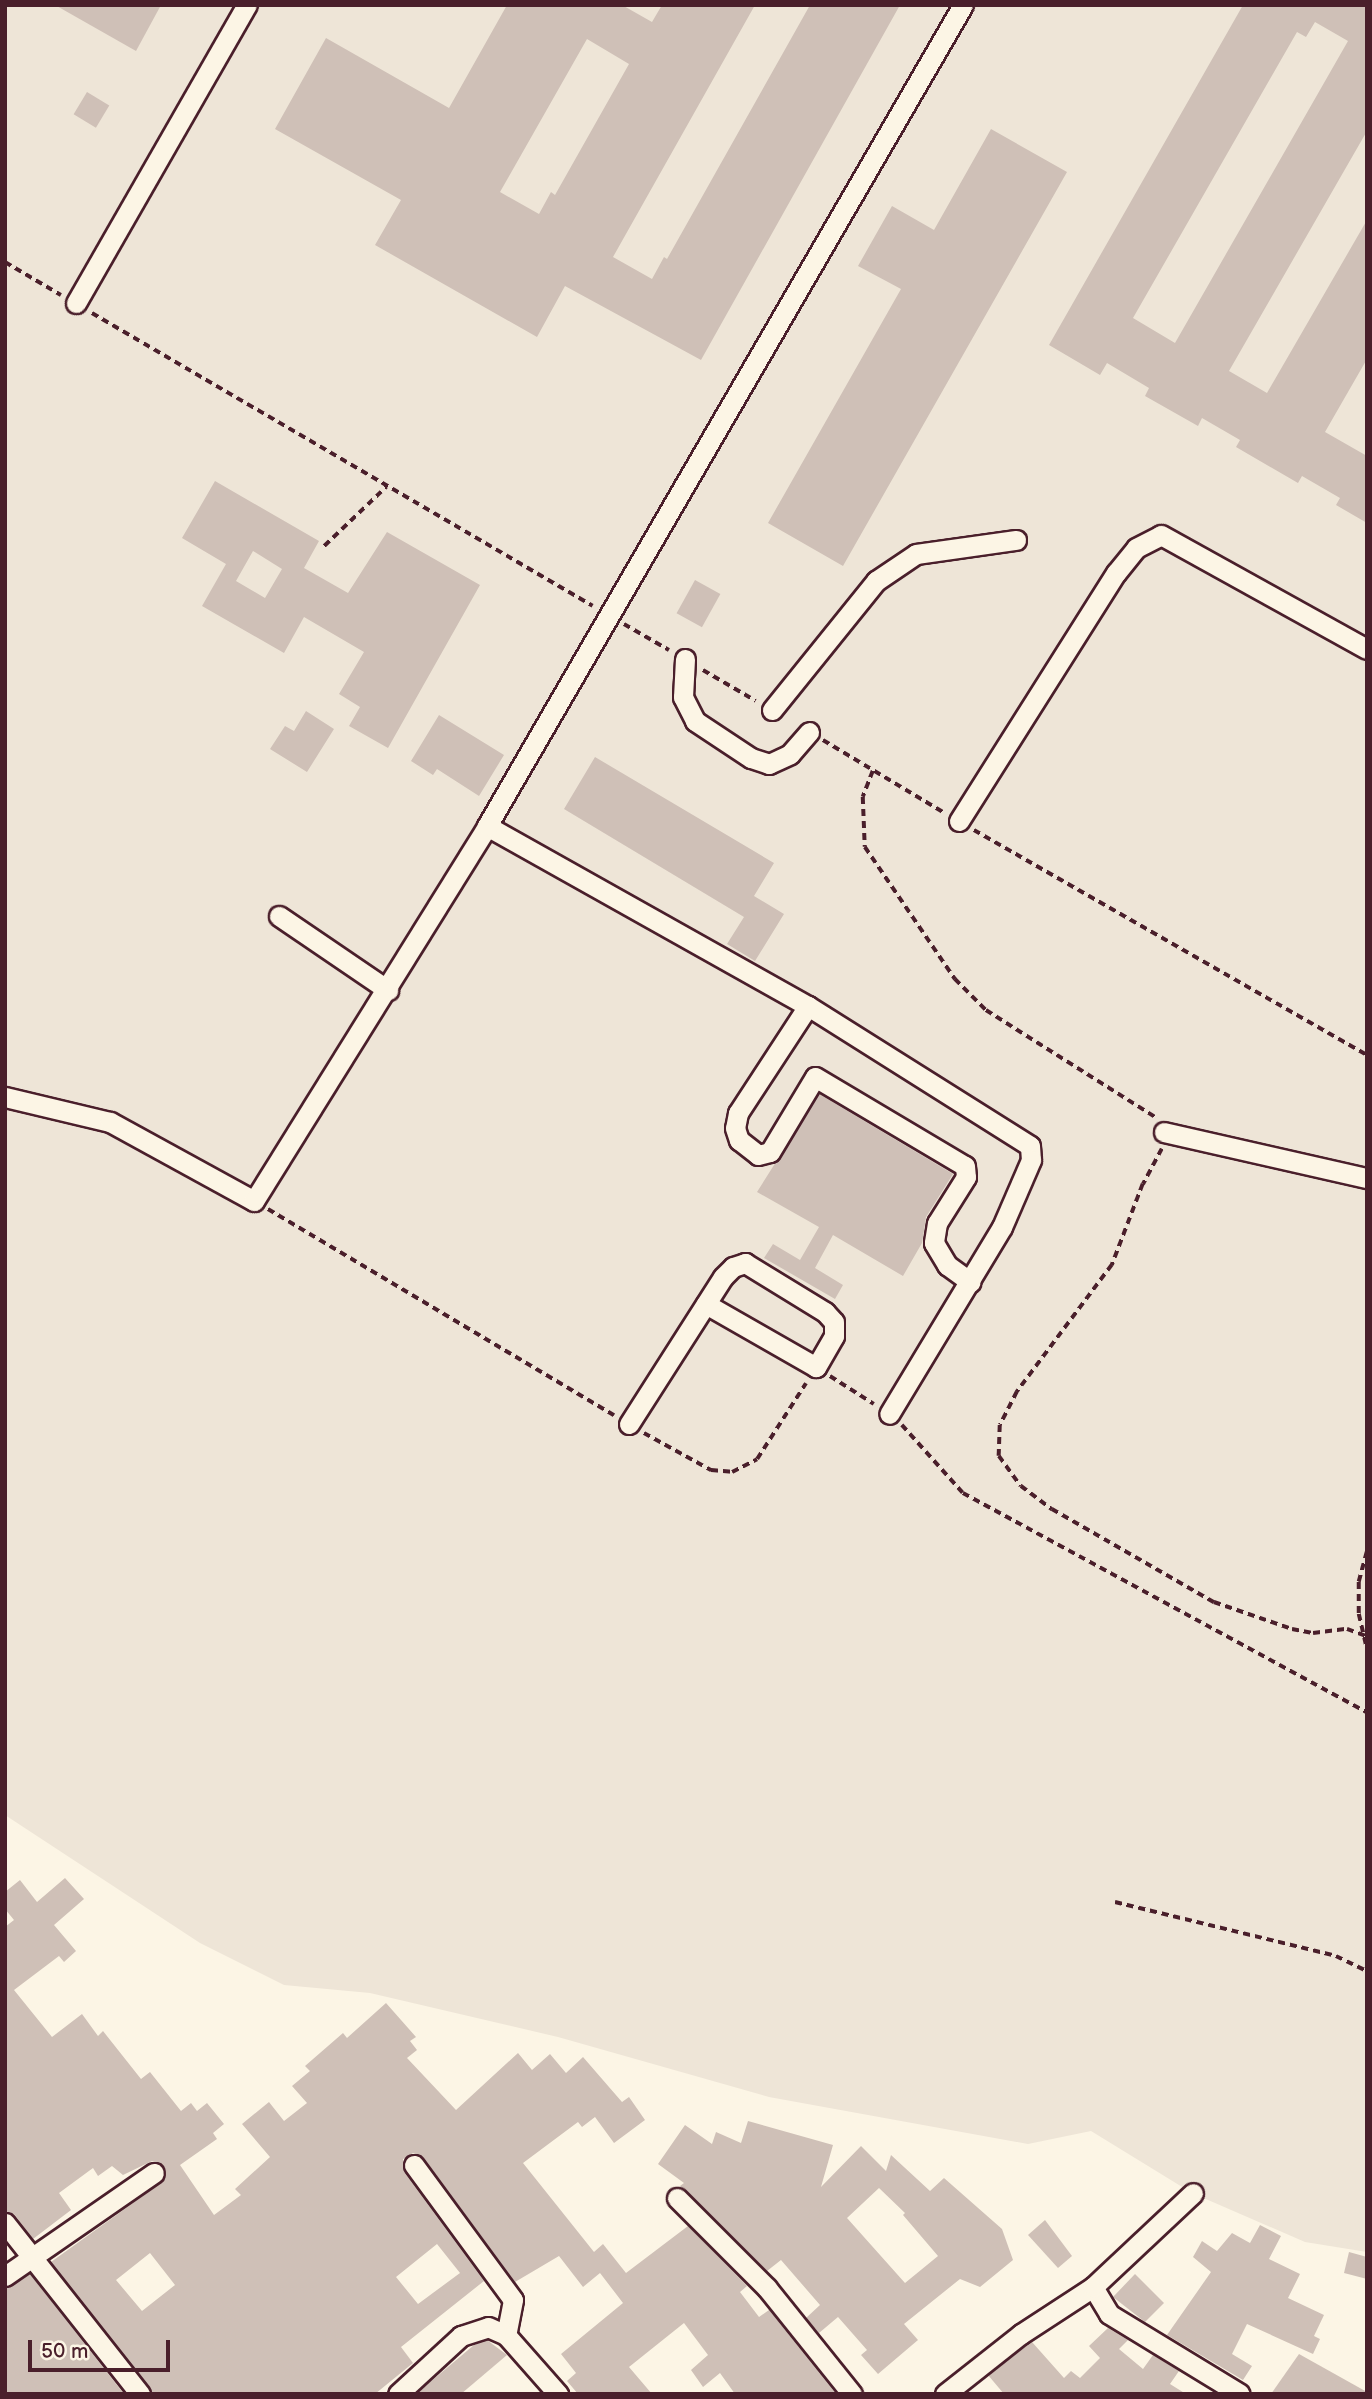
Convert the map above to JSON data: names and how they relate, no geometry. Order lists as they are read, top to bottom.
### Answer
{
  "scale_bar": "50 m"
}
